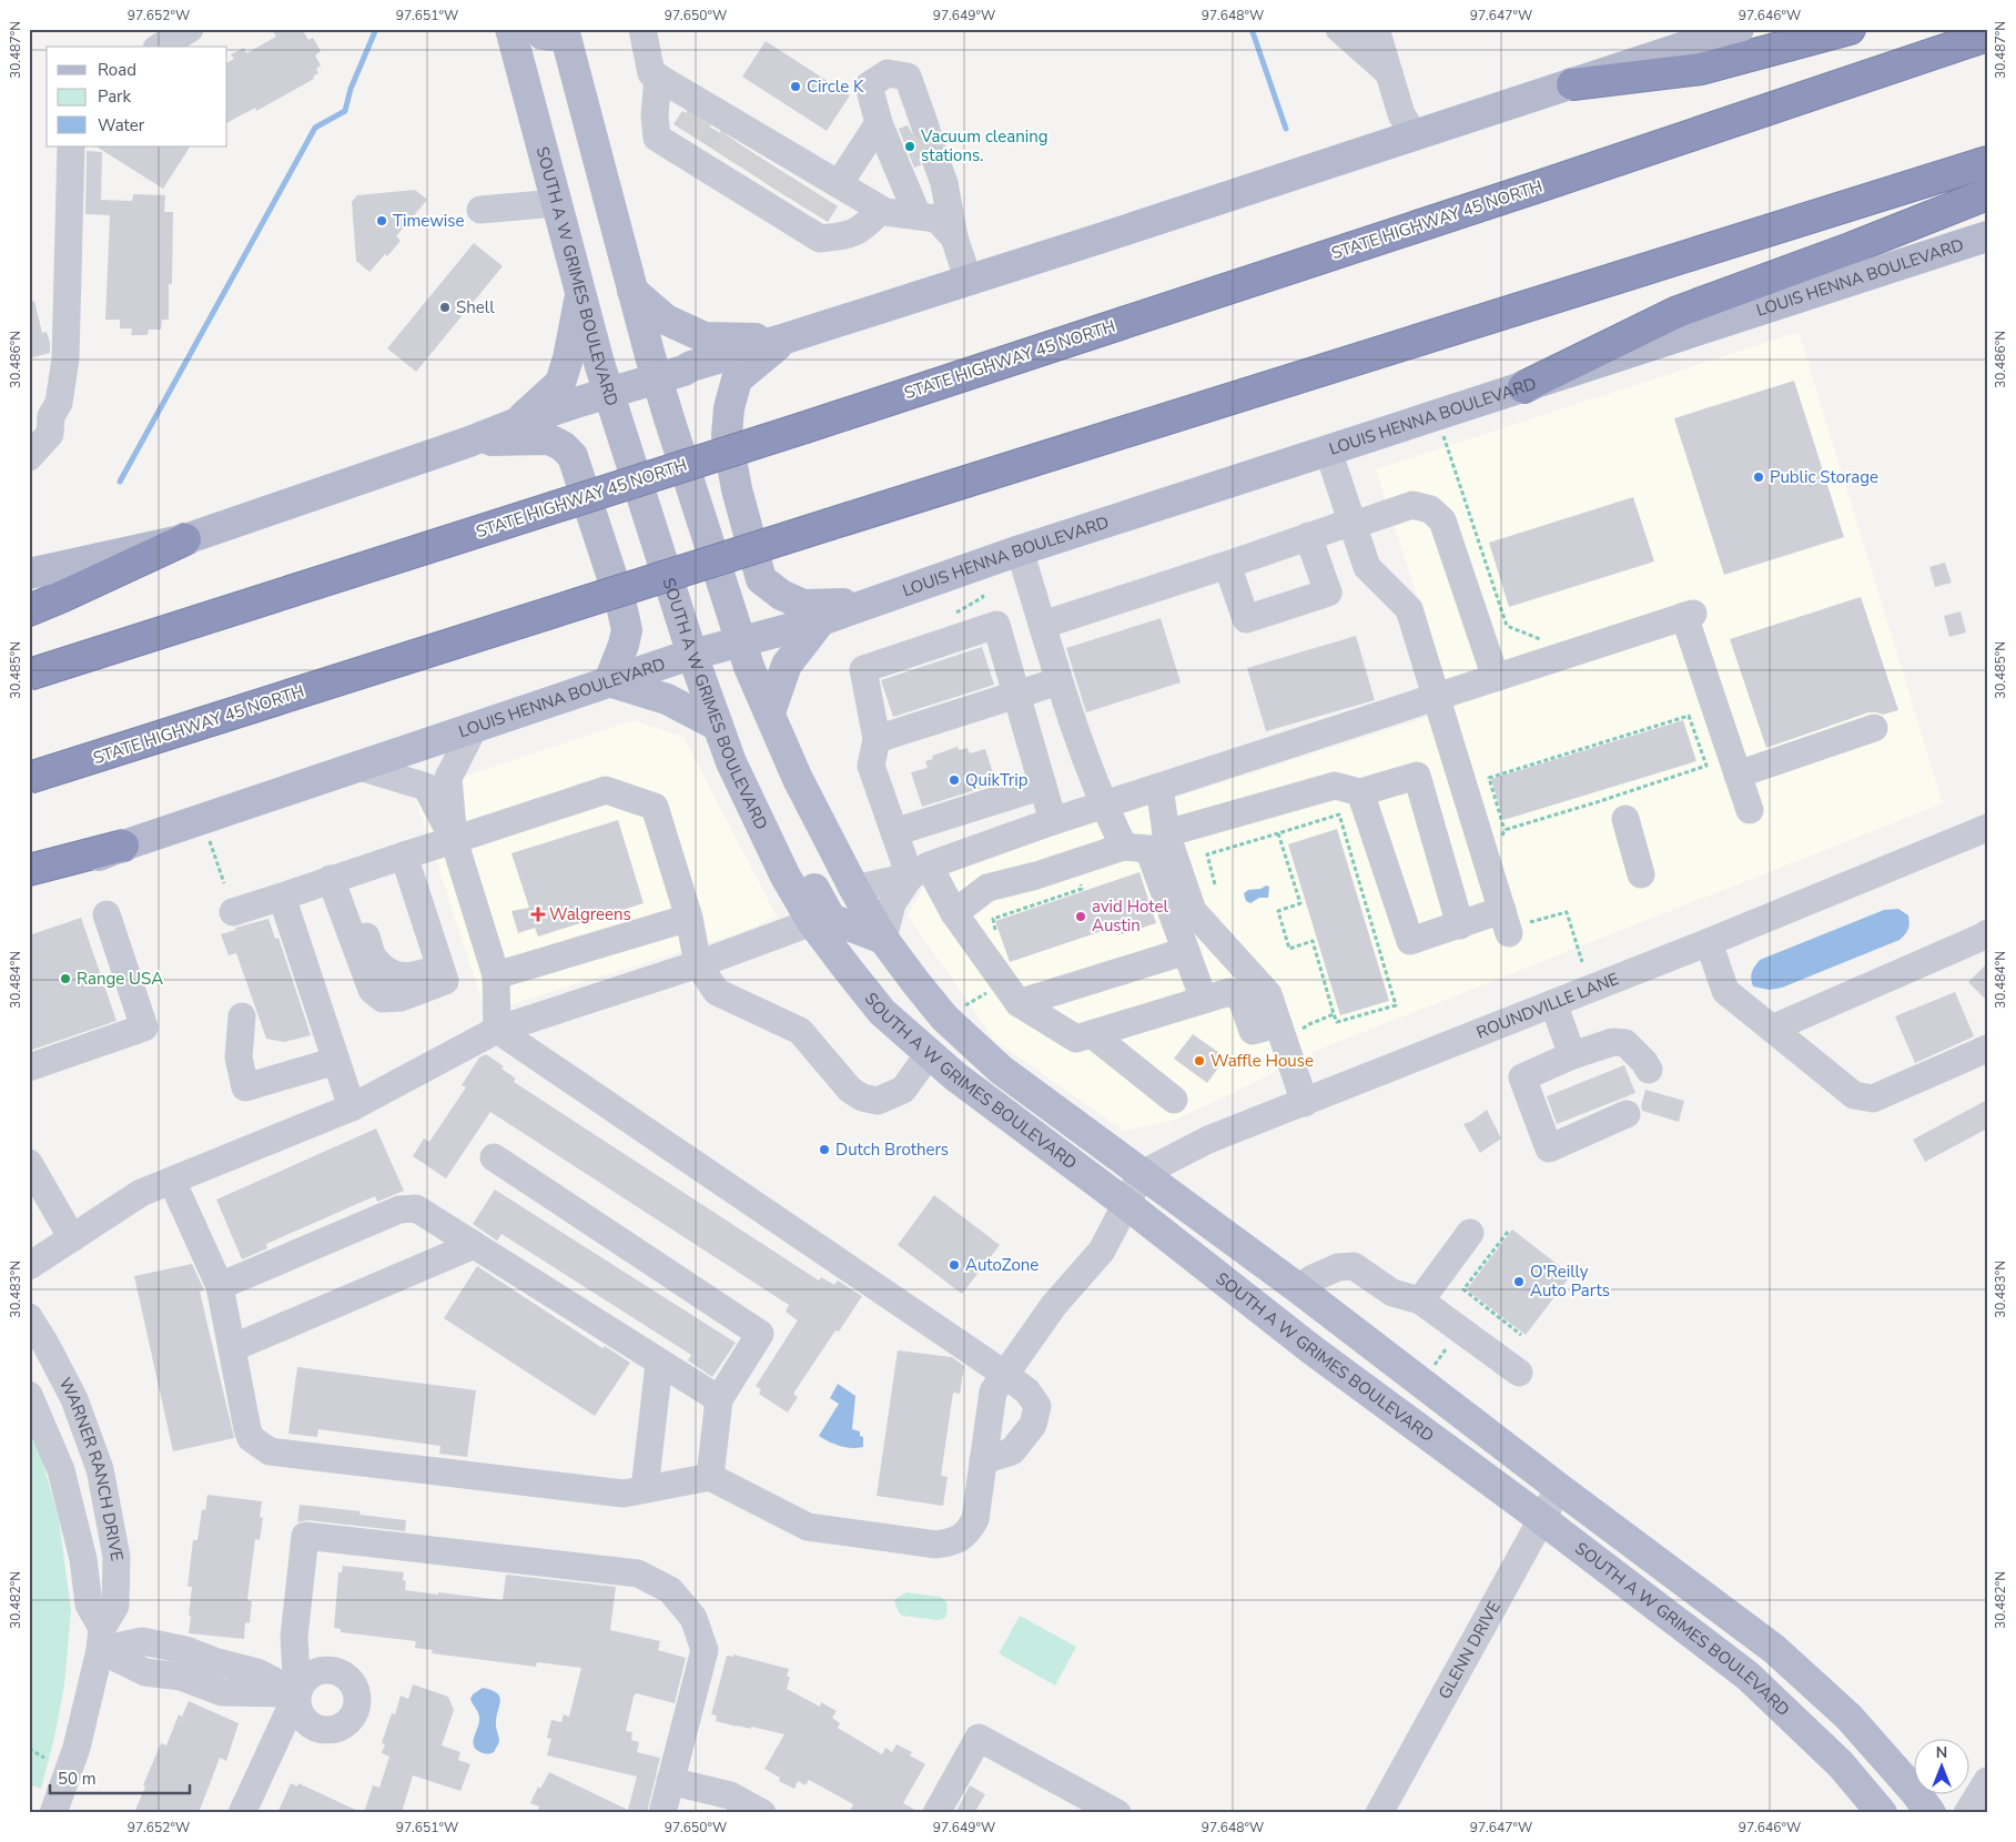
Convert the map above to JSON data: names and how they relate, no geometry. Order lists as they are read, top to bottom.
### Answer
{
  "streets": {
    "highway": ["STATE HIGHWAY 45 NORTH"],
    "main road": ["SOUTH A W GRIMES BOULEVARD", "LOUIS HENNA BOULEVARD"],
    "street": ["ROUNDVILLE LANE", "WARNER RANCH DRIVE", "GLENN DRIVE"]
  },
  "crossings": [
    ["SOUTH A W GRIMES BOULEVARD", "LOUIS HENNA BOULEVARD"],
    ["SOUTH A W GRIMES BOULEVARD", "ROUNDVILLE LANE"],
    ["SOUTH A W GRIMES BOULEVARD", "GLENN DRIVE"]
  ],
  "places": {
    "other": [
      "Circle K",
      "Vacuum cleaning stations.",
      "Timewise",
      "Shell",
      "Public Storage",
      "QuikTrip",
      "avid Hotel Austin",
      "Range USA",
      "Waffle House",
      "Dutch Brothers",
      "AutoZone",
      "O'Reilly Auto Parts"
    ],
    "health": ["Walgreens"]
  },
  "legend": ["Road", "Park", "Water"],
  "scale_bar": "50 m",
  "north": "top",
  "coordinates": [
    "97.652°W",
    "97.651°W",
    "97.650°W",
    "97.649°W",
    "97.648°W",
    "97.647°W",
    "97.646°W",
    "30.487°N",
    "30.486°N",
    "30.485°N",
    "30.484°N",
    "30.483°N",
    "30.482°N"
  ]
}
